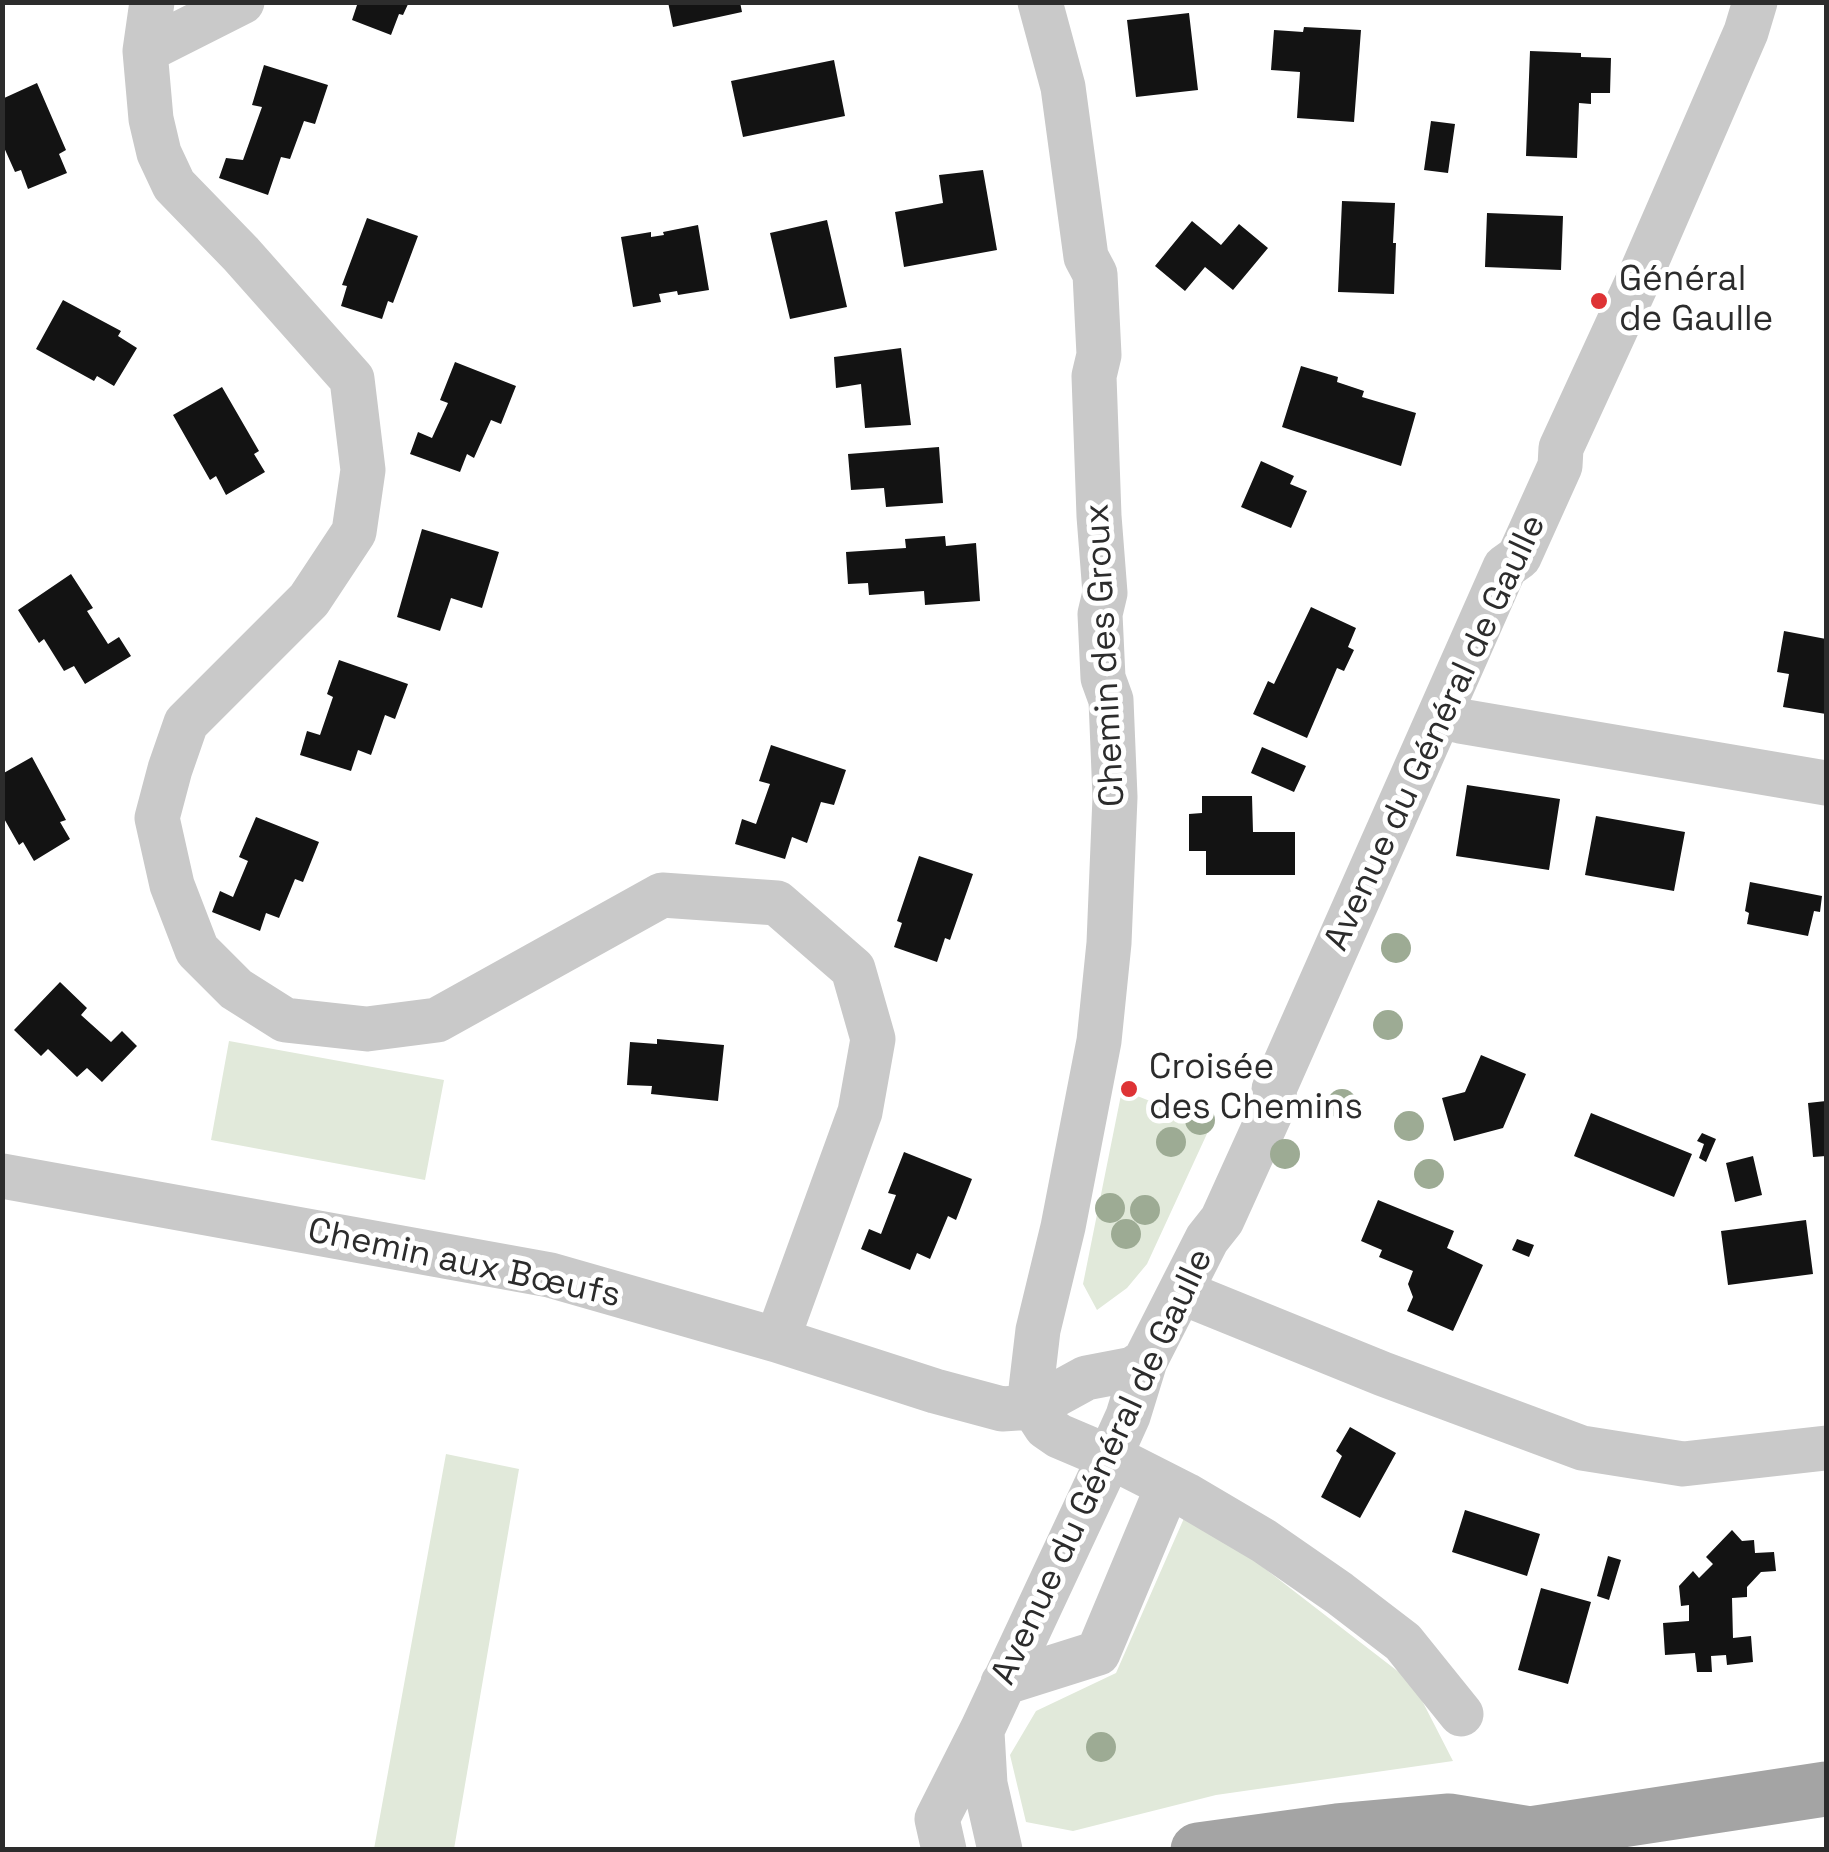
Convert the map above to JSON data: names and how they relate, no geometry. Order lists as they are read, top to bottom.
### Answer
{
  "streets": {
    "street": ["Chemin des Groux", "Avenue du Général de Gaulle", "Chemin aux Bœufs"]
  },
  "crossings": [
    ["Chemin des Groux", "Chemin aux Bœufs"]
  ],
  "places": ["Général de Gaulle", "Croisée des Chemins"]
}
